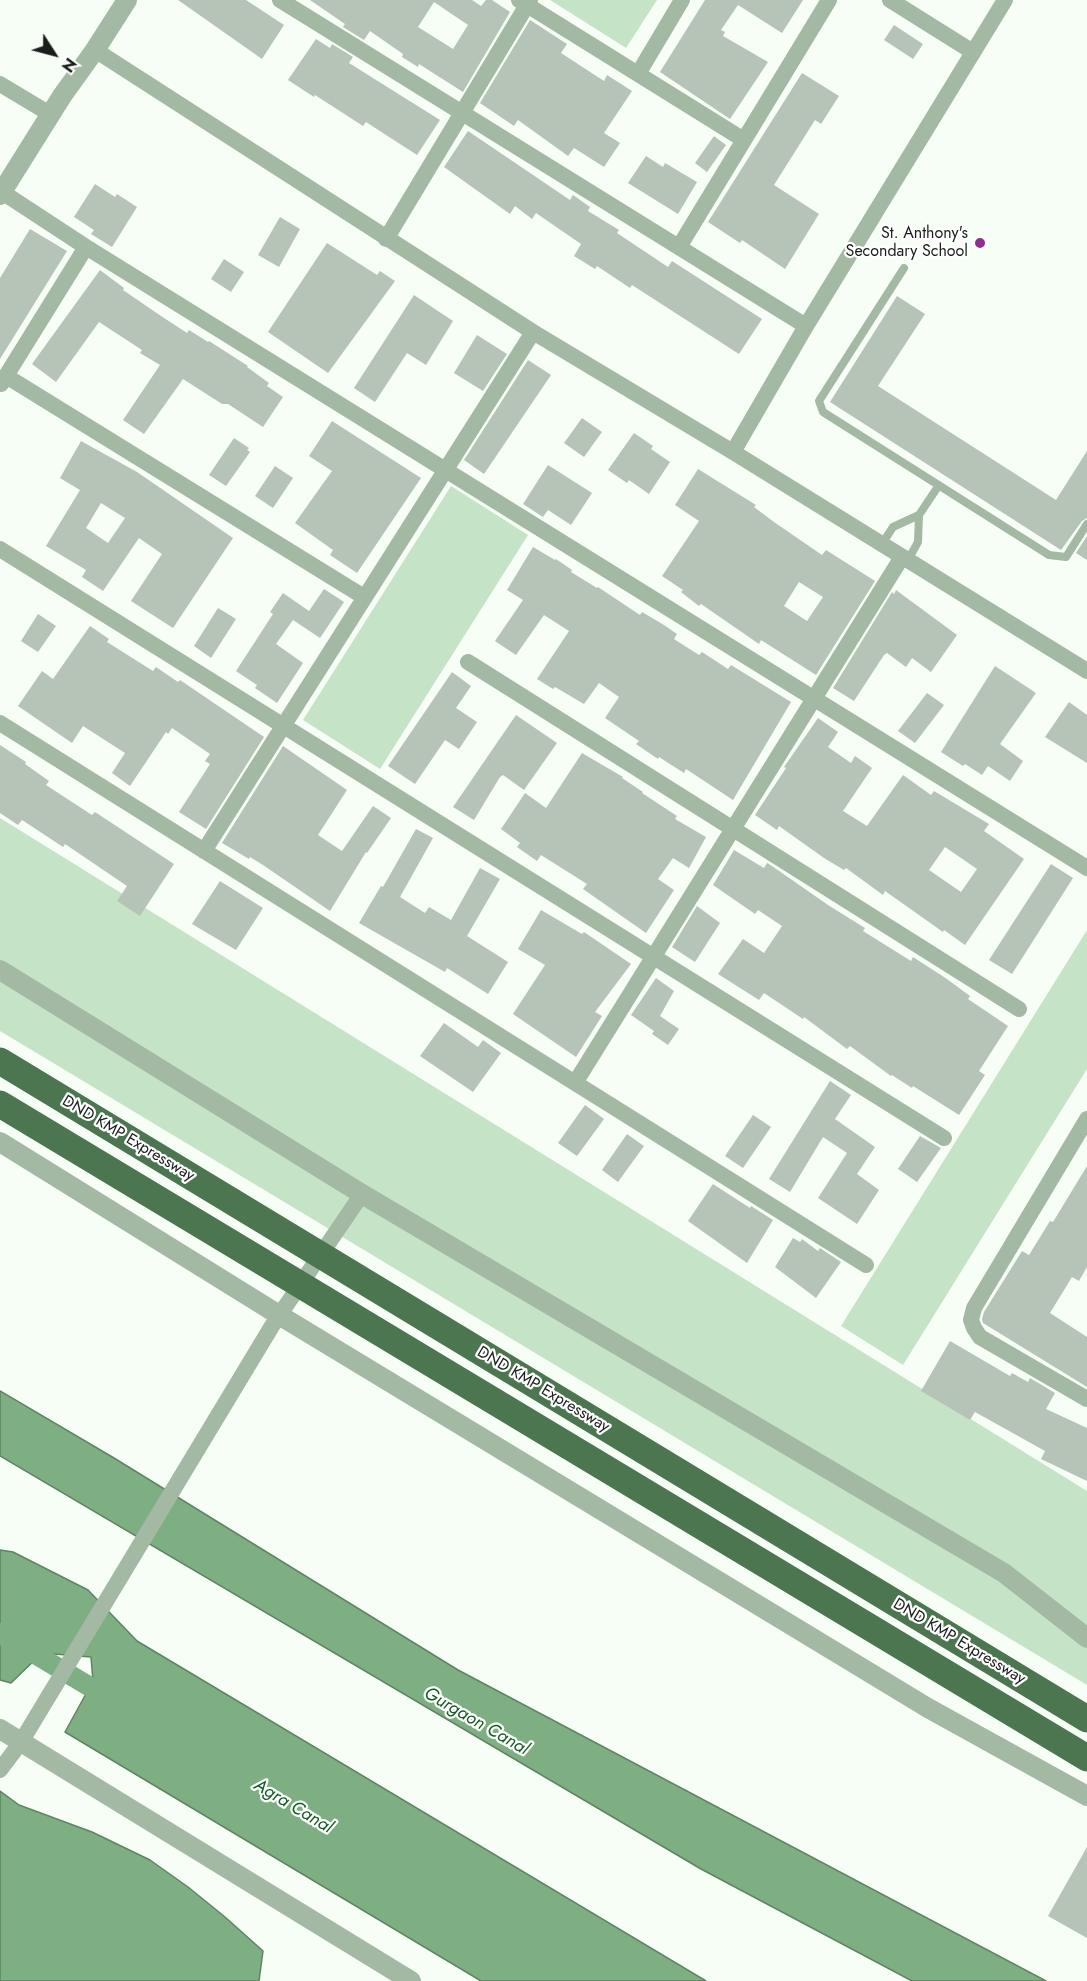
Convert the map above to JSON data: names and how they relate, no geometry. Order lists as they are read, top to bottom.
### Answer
{
  "streets": {
    "highway": ["DND KMP Expressway"]
  },
  "water": ["Gurgaon Canal", "Agra Canal"],
  "places": ["St. Anthony's Secondary School"],
  "north": "bottom right"
}
